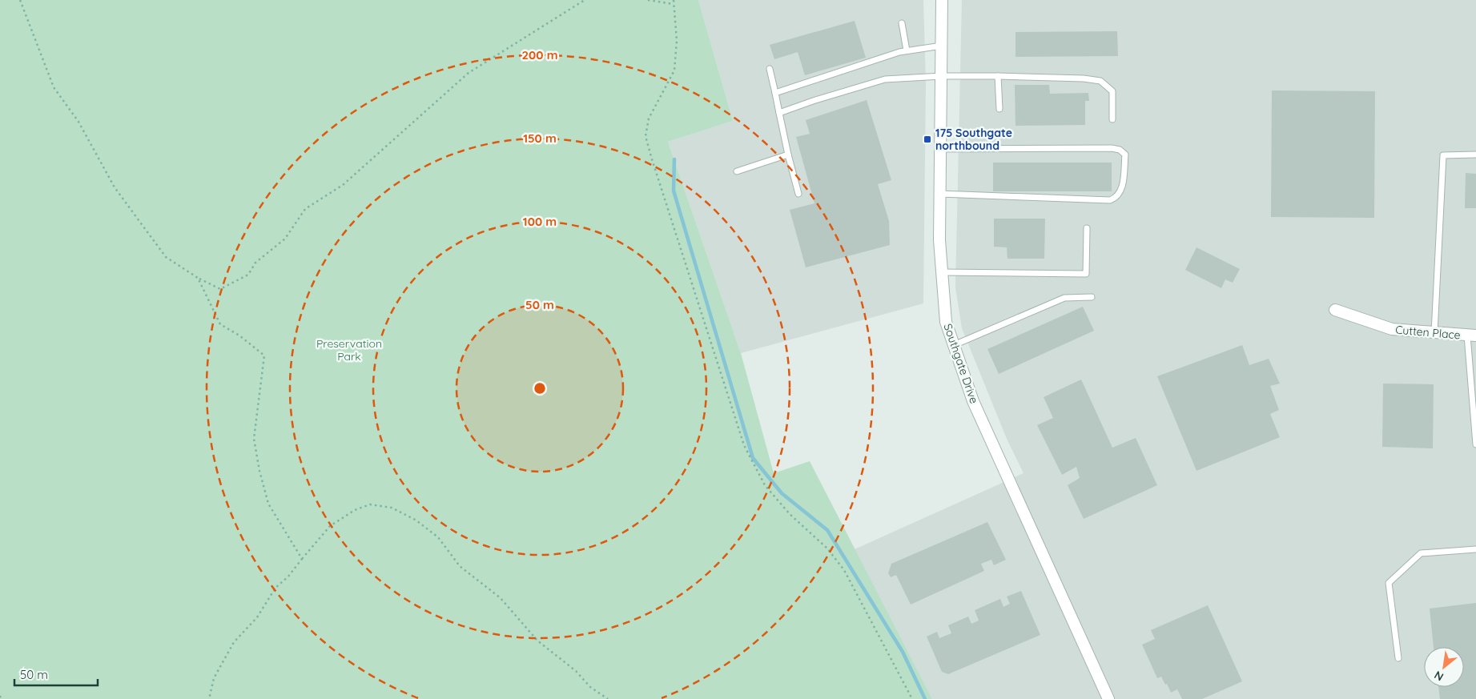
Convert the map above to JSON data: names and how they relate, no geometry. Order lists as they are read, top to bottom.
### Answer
{
  "streets": {
    "street": ["Cutten Place", "Southgate Drive"]
  },
  "parks": ["Preservation Park"],
  "places": {
    "transit": ["175 Southgate northbound"]
  },
  "scale_bar": "50 m",
  "north": "bottom left",
  "rings": [
    "200 m",
    "150 m",
    "100 m",
    "50 m"
  ]
}
